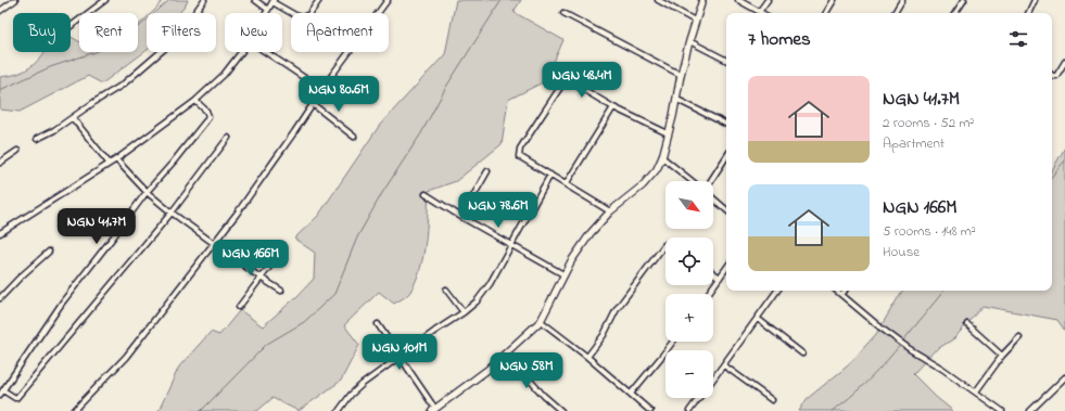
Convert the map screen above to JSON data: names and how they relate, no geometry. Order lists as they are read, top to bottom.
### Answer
{
  "north": "bottom right",
  "page": {
    "chip": [
      "Buy",
      "Rent",
      "Filters",
      "New",
      "Apartment"
    ],
    "heading": "7 homes",
    "price": [
      "NGN 48.4M",
      "NGN 80.6M",
      "NGN 78.6M",
      "NGN 41.7M",
      "NGN 166M",
      "NGN 101M",
      "NGN 58M"
    ],
    "list": [
      {
        "name": "NGN 41.7M",
        "note": "2 rooms · 52 m² · Apartment"
      },
      {
        "name": "NGN 166M",
        "note": "5 rooms · 148 m² · House"
      }
    ],
    "map_buttons": ["+", "−"]
  }
}
